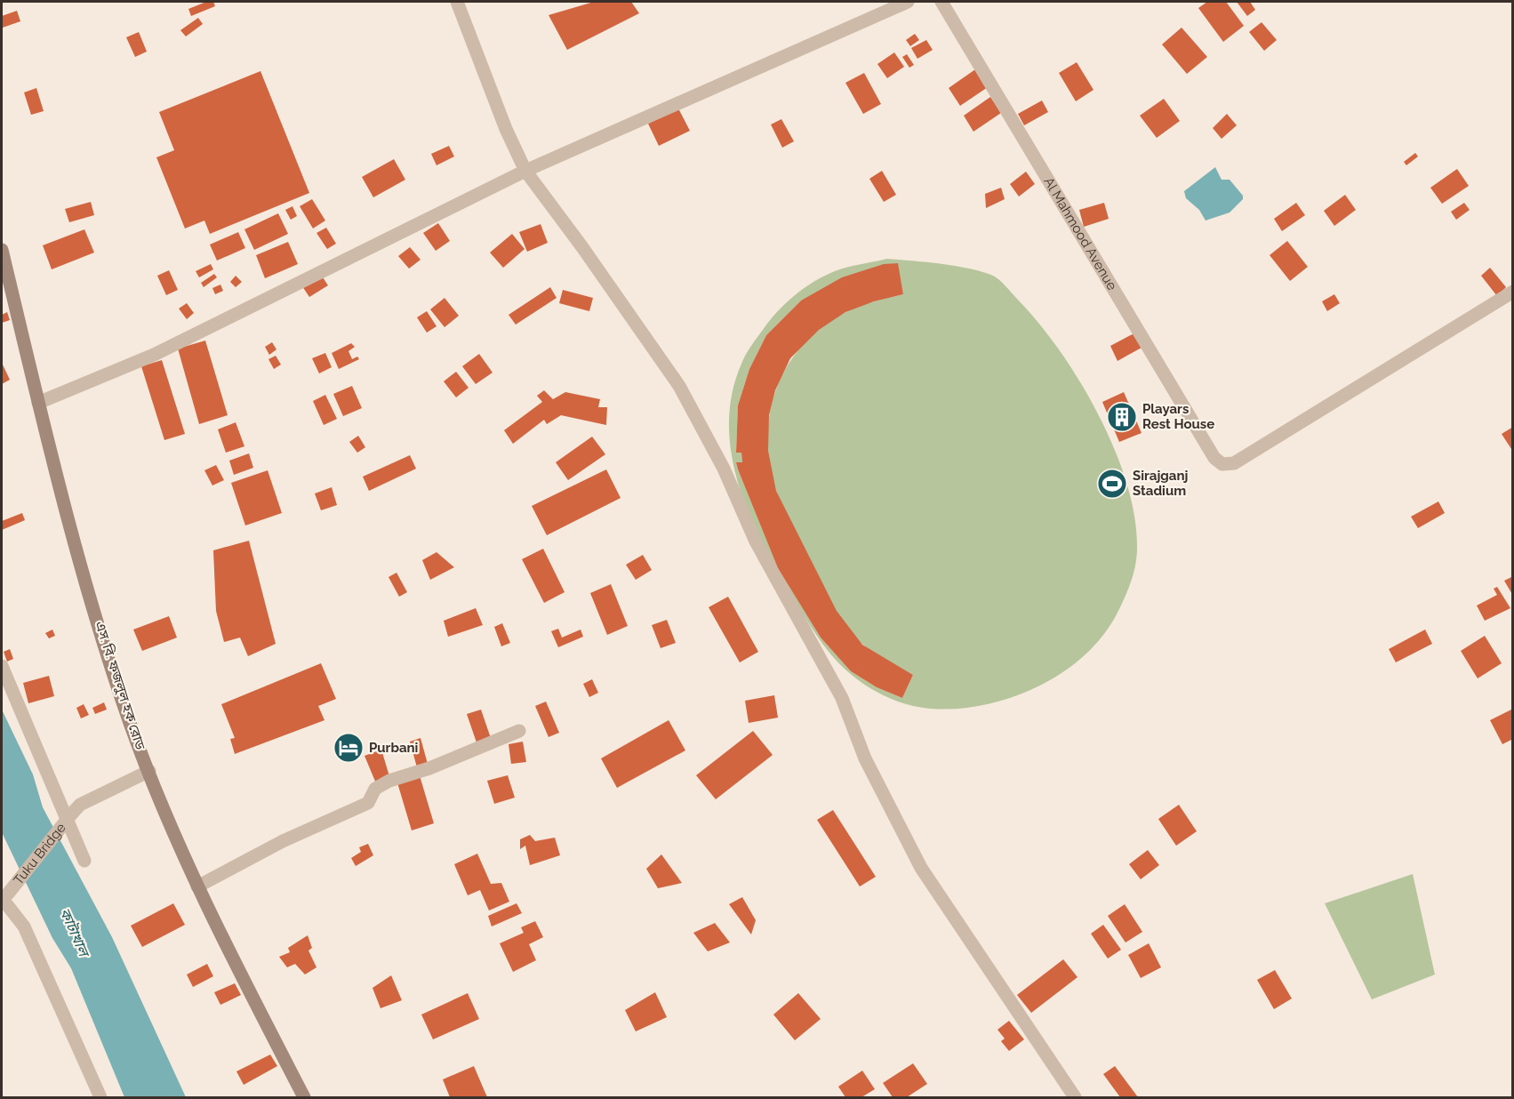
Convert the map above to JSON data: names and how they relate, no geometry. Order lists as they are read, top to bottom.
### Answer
{
  "streets": {
    "main road": ["এস. বি. ফজলুল হক রোড"],
    "street": ["Al Mahmood Avenue", "Tuku Bridge"]
  },
  "crossings": [
    ["এস. বি. ফজলুল হক রোড", "Tuku Bridge"]
  ],
  "water": ["কাটাখাল"],
  "places": {
    "building": ["Playars Rest House"],
    "sports": ["Sirajganj Stadium"],
    "hotel": ["Purbani"]
  }
}
